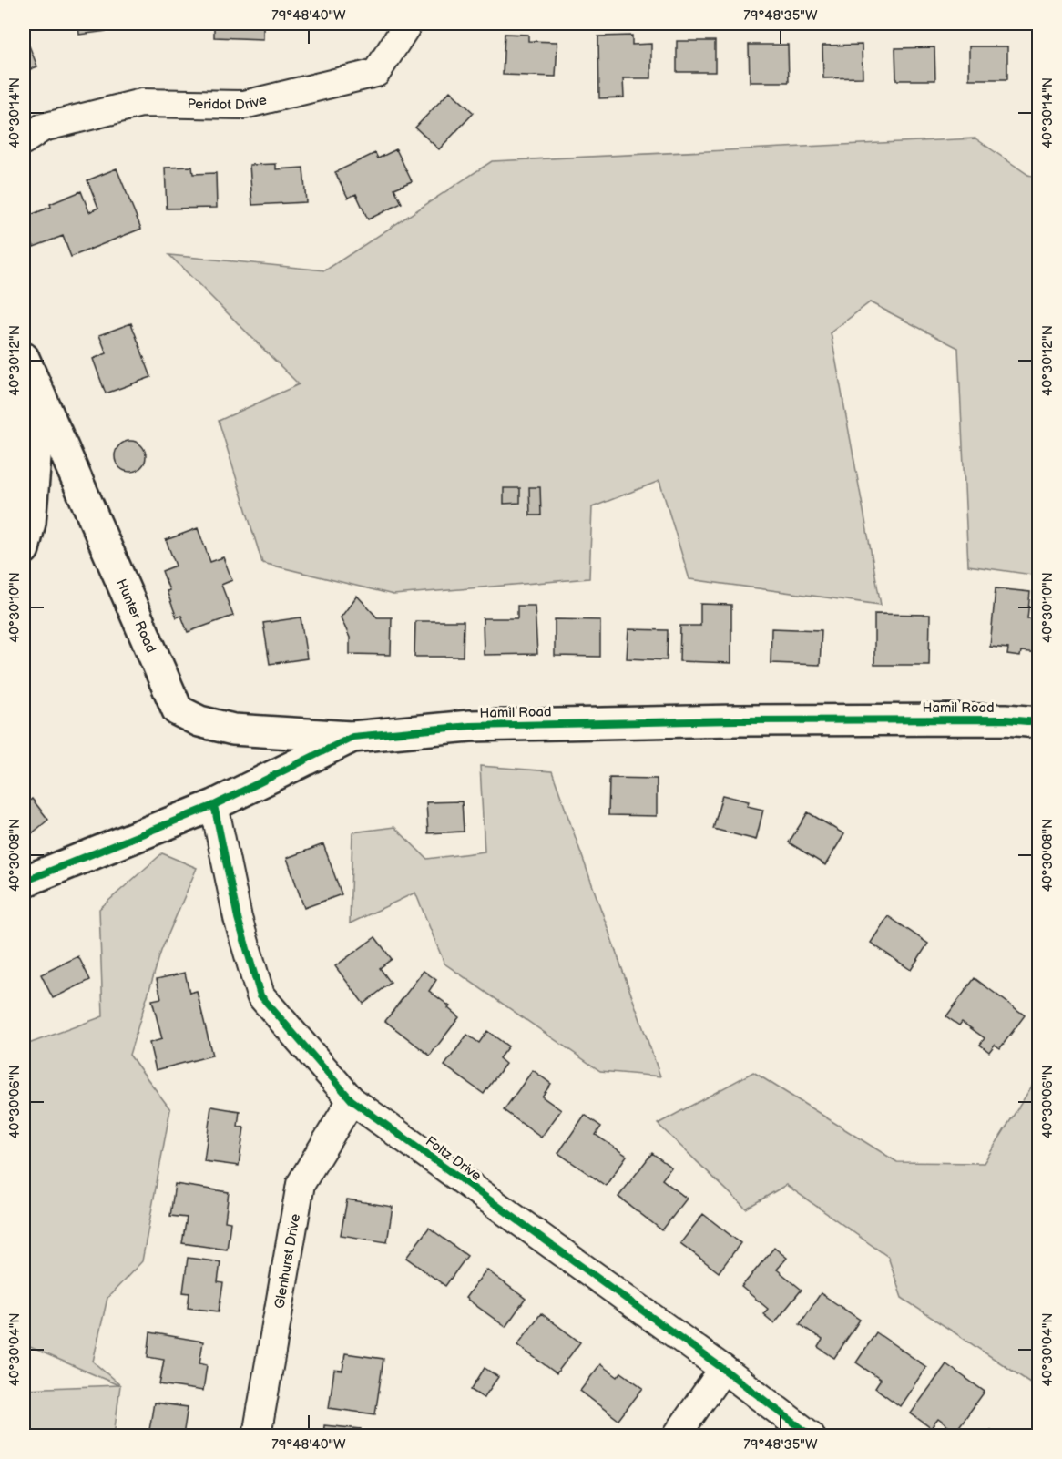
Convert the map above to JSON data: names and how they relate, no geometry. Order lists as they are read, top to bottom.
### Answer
{
  "streets": {
    "street": [
      "Peridot Drive",
      "Hunter Road",
      "Hamil Road",
      "Foltz Drive",
      "Glenhurst Drive"
    ]
  },
  "crossings": [
    ["Hunter Road", "Hamil Road"],
    ["Hamil Road", "Foltz Drive"],
    ["Foltz Drive", "Glenhurst Drive"]
  ],
  "coordinates": [
    "79°48'40\"W",
    "79°48'35\"W",
    "40°30'14\"N",
    "40°30'12\"N",
    "40°30'10\"N",
    "40°30'08\"N",
    "40°30'06\"N",
    "40°30'04\"N"
  ]
}
